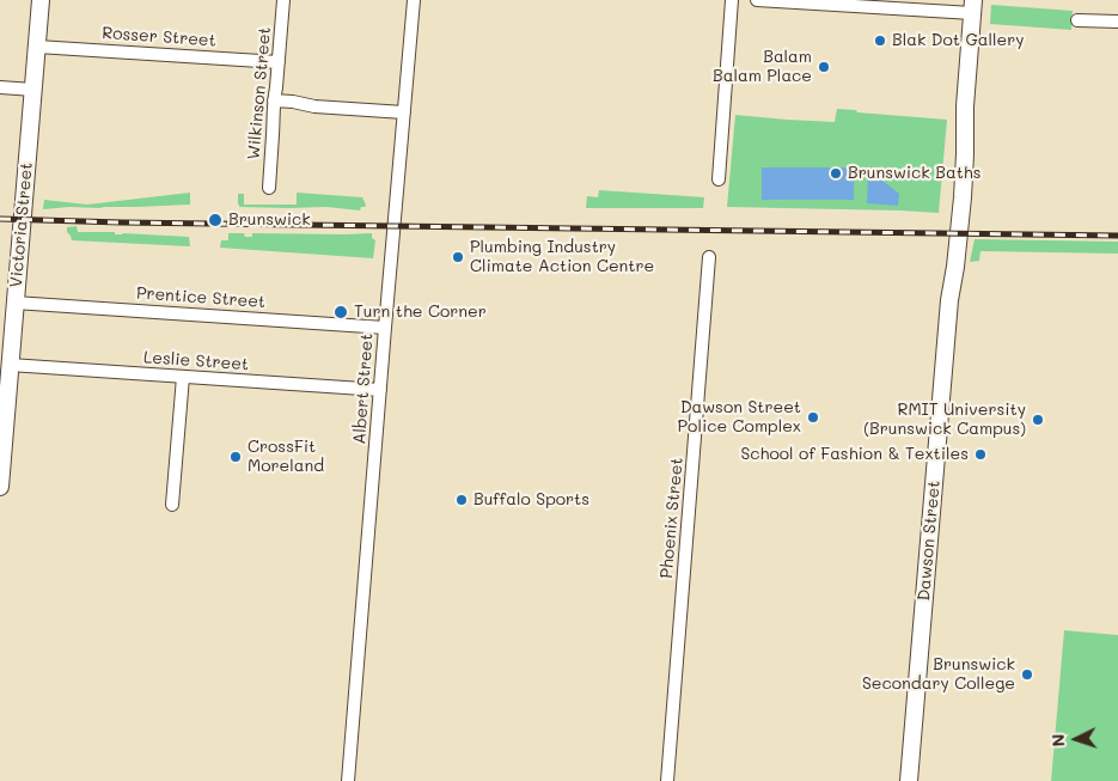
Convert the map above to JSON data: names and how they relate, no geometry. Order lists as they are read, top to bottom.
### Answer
{
  "streets": {
    "street": [
      "Rosser Street",
      "Wilkinson Street",
      "Victoria Street",
      "Prentice Street",
      "Leslie Street",
      "Albert Street",
      "Phoenix Street",
      "Dawson Street"
    ]
  },
  "crossings": [
    ["Rosser Street", "Wilkinson Street"],
    ["Rosser Street", "Victoria Street"],
    ["Victoria Street", "Prentice Street"],
    ["Victoria Street", "Leslie Street"],
    ["Prentice Street", "Albert Street"],
    ["Leslie Street", "Albert Street"]
  ],
  "places": [
    "Blak Dot Gallery",
    "Balam Balam Place",
    "Brunswick Baths",
    "Brunswick",
    "Plumbing Industry Climate Action Centre",
    "Turn the Corner",
    "Dawson Street Police Complex",
    "RMIT University (Brunswick Campus)",
    "School of Fashion & Textiles",
    "CrossFit Moreland",
    "Buffalo Sports",
    "Brunswick Secondary College"
  ],
  "north": "left"
}
